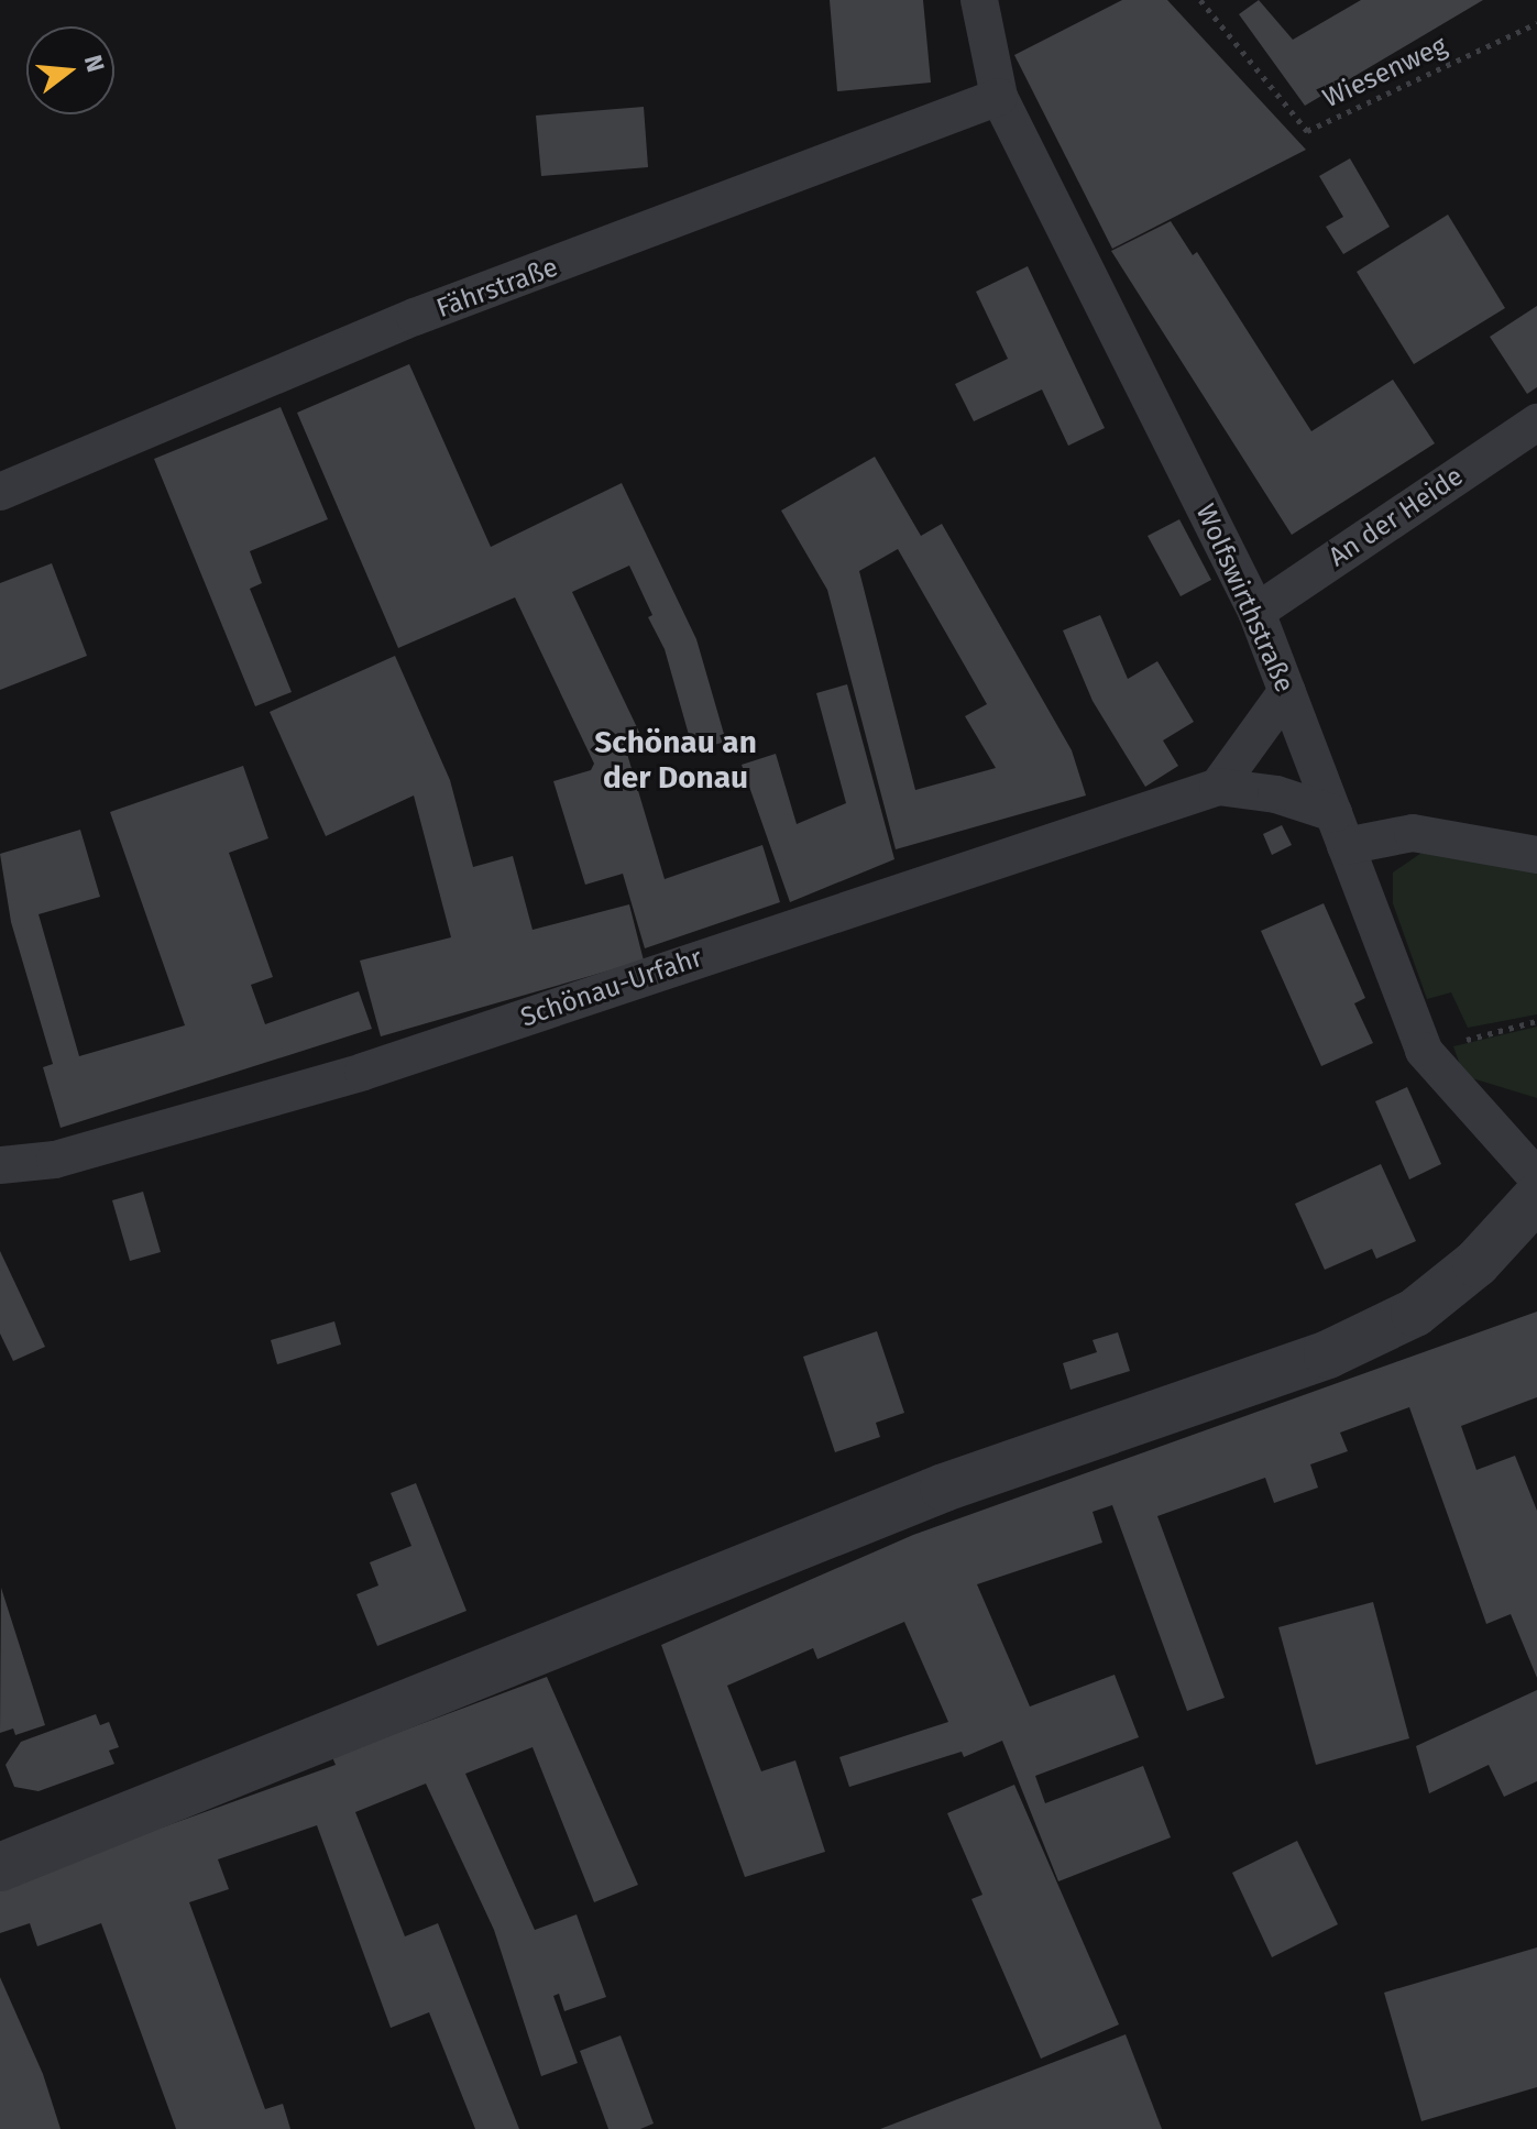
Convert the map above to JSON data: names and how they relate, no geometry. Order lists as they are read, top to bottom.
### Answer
{
  "streets": {
    "street": [
      "Fährstraße",
      "An der Heide",
      "Wolfswirthstraße",
      "Schönau-Urfahr"
    ],
    "path": ["Wiesenweg"]
  },
  "crossings": [
    ["Fährstraße", "Wolfswirthstraße"],
    ["An der Heide", "Wolfswirthstraße"],
    ["Wolfswirthstraße", "Schönau-Urfahr"]
  ],
  "districts": ["Schönau an der Donau"],
  "north": "right"
}
